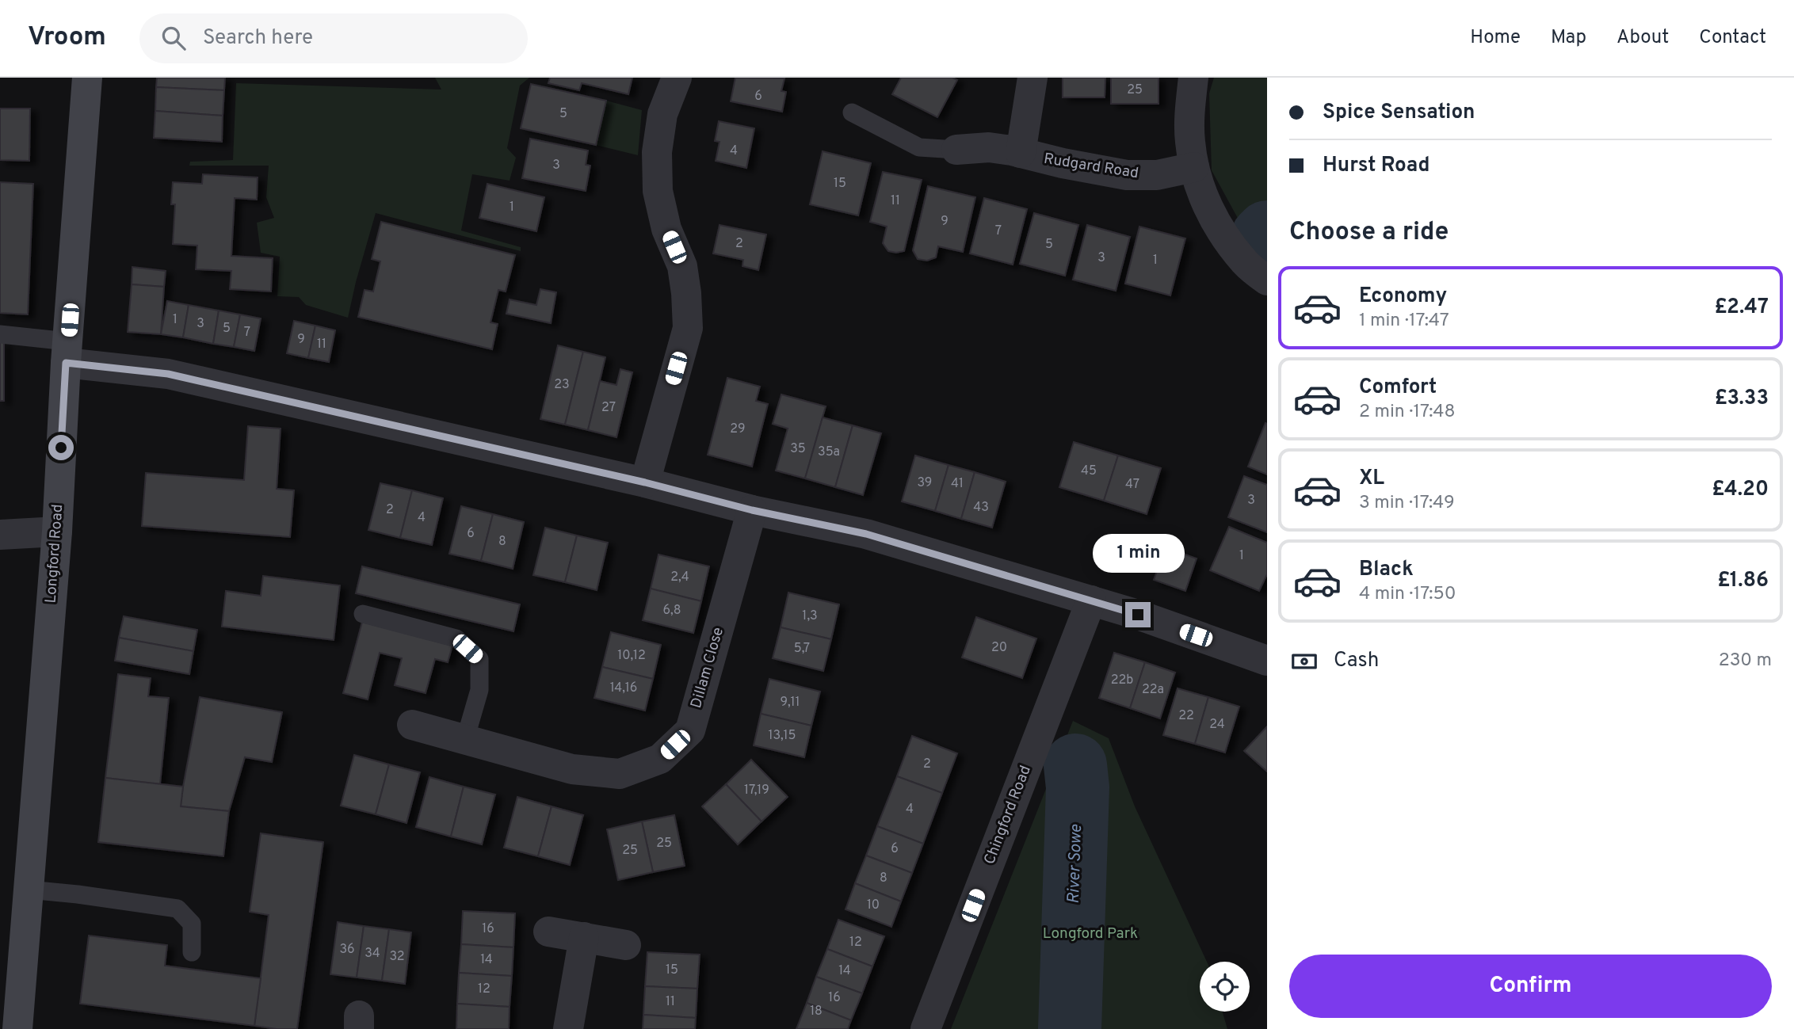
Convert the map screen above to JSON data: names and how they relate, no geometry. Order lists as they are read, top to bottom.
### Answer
{
  "streets": {
    "main road": ["Longford Road"],
    "street": ["Rudgard Road", "Dillam Close", "Chingford Road"]
  },
  "water": ["River Sowe"],
  "parks": ["Longford Park"],
  "house_numbers": [
    "25",
    "6",
    "5",
    "4",
    "3",
    "15",
    "11",
    "1",
    "9",
    "7",
    "2",
    "5",
    "3",
    "1",
    "1",
    "3",
    "5",
    "7",
    "9",
    "11",
    "23",
    "27",
    "29",
    "35",
    "35a",
    "45",
    "39",
    "41",
    "47",
    "3",
    "43",
    "2",
    "4",
    "6",
    "8",
    "1",
    "2,4",
    "6,8",
    "1,3",
    "20",
    "5,7",
    "10,12",
    "22b",
    "14,16",
    "22a",
    "9,11",
    "22",
    "24",
    "13,15",
    "2",
    "17,19",
    "4",
    "25",
    "6",
    "25",
    "8",
    "10",
    "16",
    "12",
    "36",
    "34",
    "32",
    "14",
    "15",
    "14",
    "12",
    "16",
    "11",
    "18"
  ],
  "page": {
    "header": "Vroom",
    "search": "Search here",
    "nav": [
      "Home",
      "Map",
      "About",
      "Contact"
    ],
    "banner": ["Spice Sensation", "Hurst Road"],
    "heading": "Choose a ride",
    "list": [
      {
        "name": "Economy",
        "note": "1 min · 17:47",
        "value": "£2.47"
      },
      {
        "name": "Comfort",
        "note": "2 min · 17:48",
        "value": "£3.33"
      },
      {
        "name": "XL",
        "note": "3 min · 17:49",
        "value": "£4.20"
      },
      {
        "name": "Black",
        "note": "4 min · 17:50",
        "value": "£1.86"
      }
    ],
    "bubble": "1 min",
    "pay": ["Cash", "230 m"],
    "buttons": "Confirm"
  }
}
